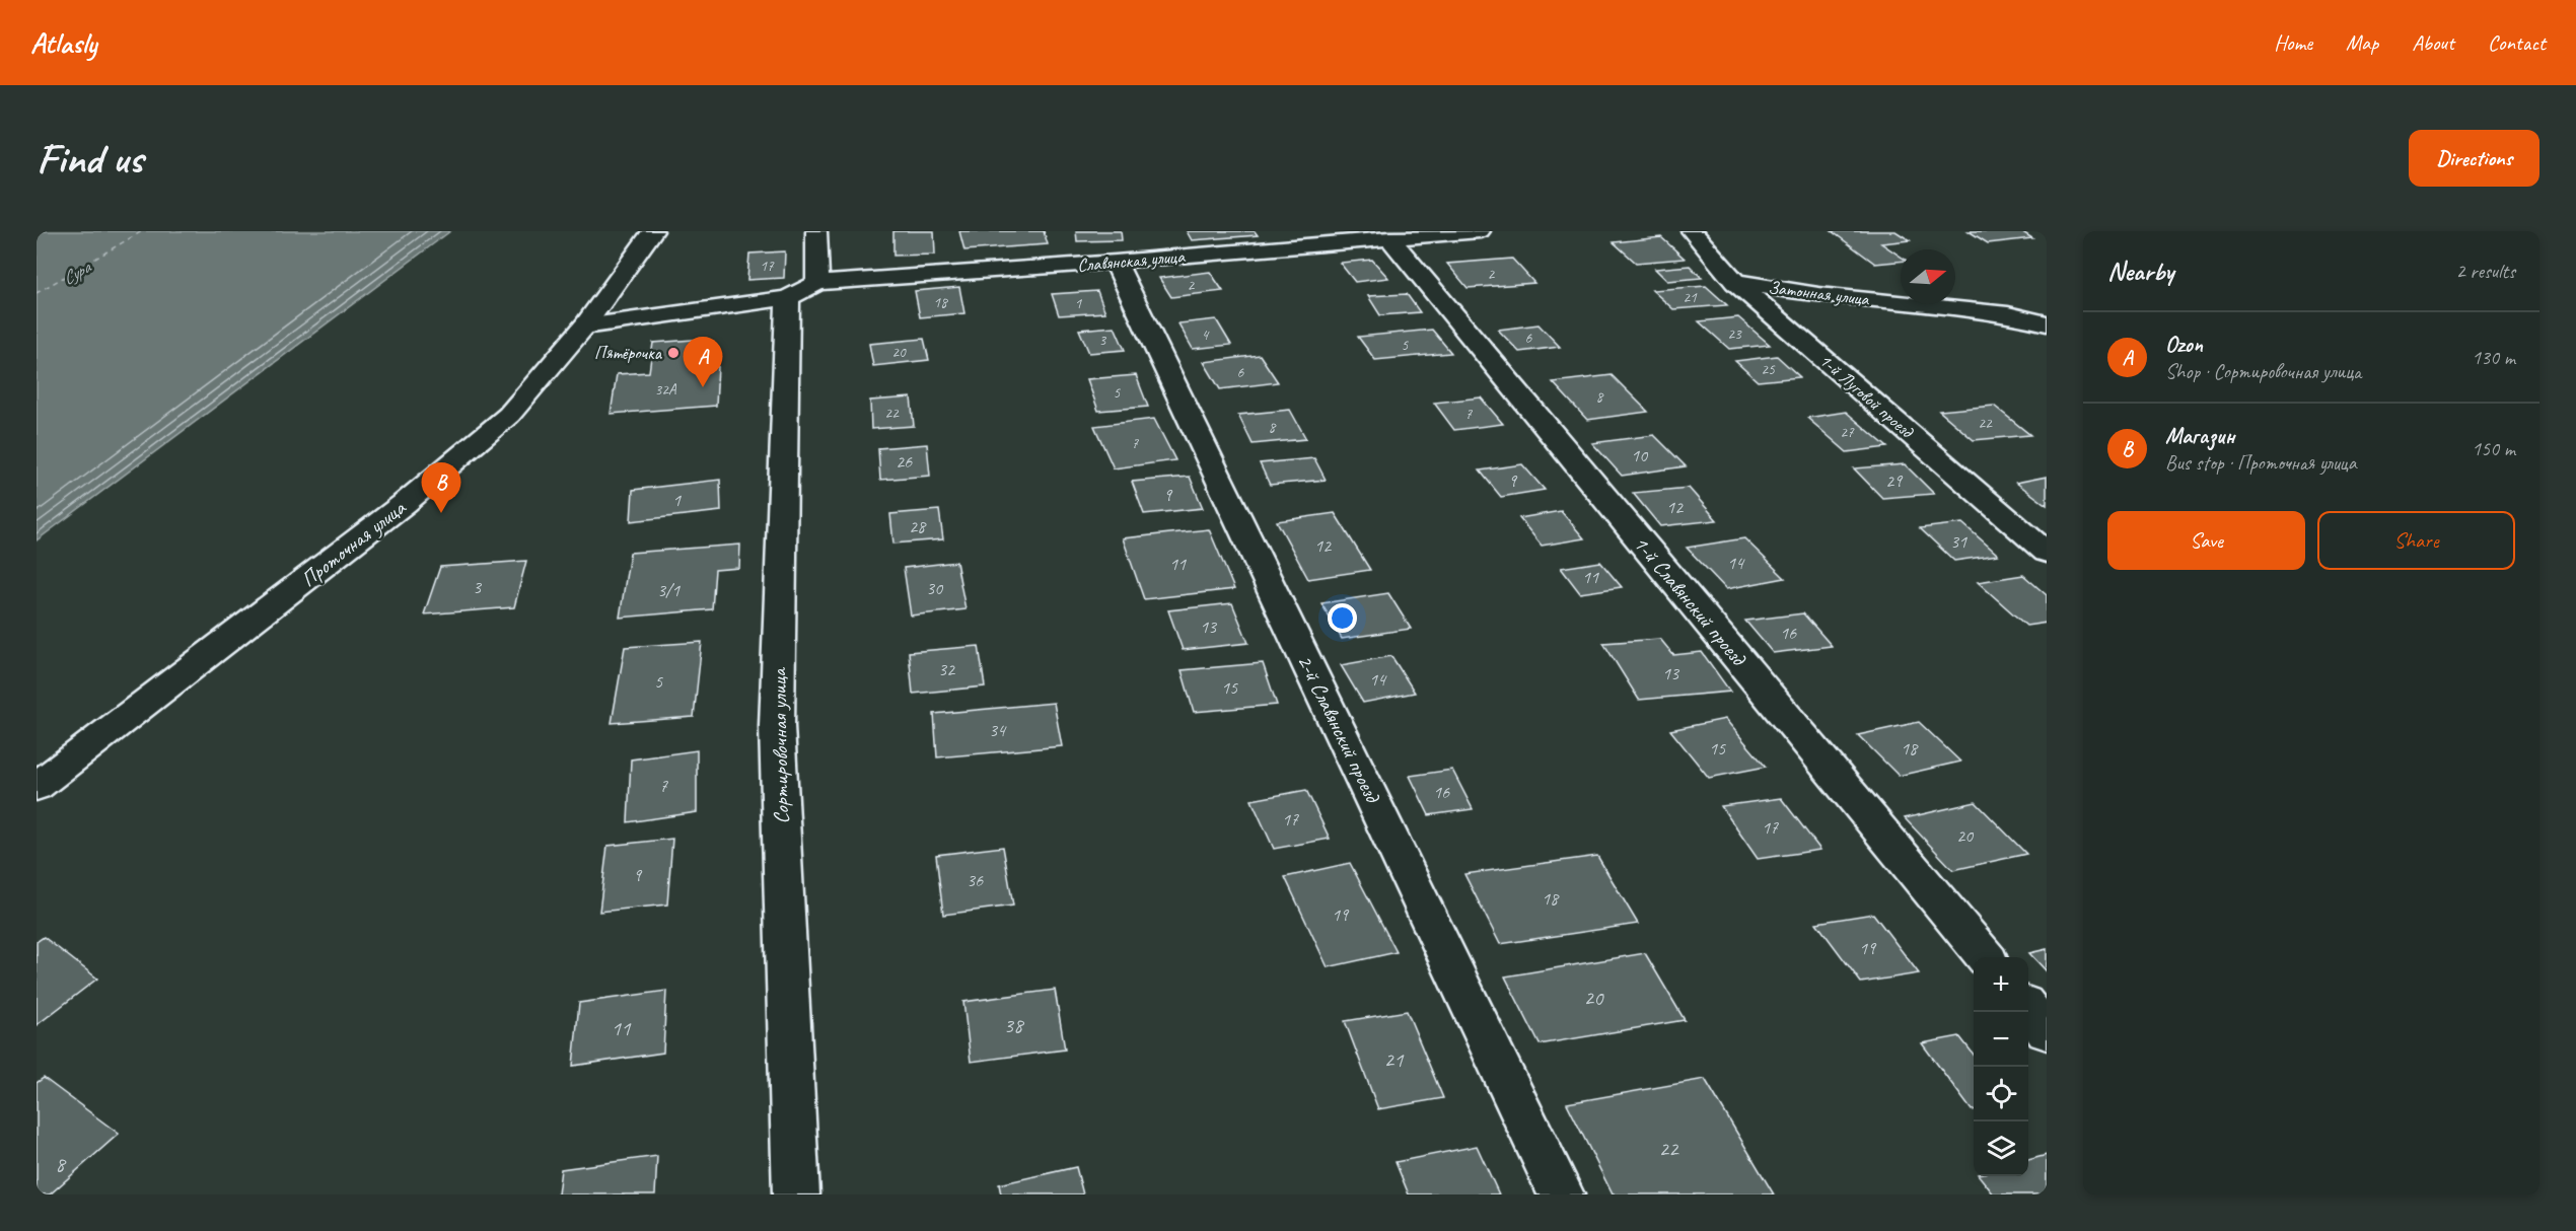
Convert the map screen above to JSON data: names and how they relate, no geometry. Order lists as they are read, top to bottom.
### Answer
{
  "streets": {
    "street": [
      "Славянская улица",
      "Затонная улица",
      "1-й Луговой проезд",
      "Проточная улица",
      "1-й Славянский проезд",
      "2-й Славянский проезд",
      "Сортировочная улица"
    ]
  },
  "crossings": [
    ["Славянская улица", "Проточная улица"],
    ["Славянская улица", "1-й Славянский проезд"],
    ["Славянская улица", "2-й Славянский проезд"],
    ["Славянская улица", "Сортировочная улица"],
    ["Затонная улица", "1-й Луговой проезд"]
  ],
  "water": ["Сура"],
  "places": ["Пятёрочка"],
  "house_numbers": [
    "17",
    "2",
    "2",
    "21",
    "18",
    "1",
    "23",
    "4",
    "6",
    "3",
    "5",
    "20",
    "25",
    "6",
    "32А",
    "5",
    "8",
    "22",
    "7",
    "22",
    "8",
    "27",
    "7",
    "10",
    "26",
    "9",
    "29",
    "9",
    "1",
    "12",
    "28",
    "31",
    "12",
    "14",
    "11",
    "11",
    "3",
    "30",
    "3/1",
    "13",
    "16",
    "32",
    "13",
    "14",
    "5",
    "15",
    "34",
    "15",
    "18",
    "7",
    "16",
    "17",
    "17",
    "20",
    "9",
    "36",
    "18",
    "19",
    "19",
    "20",
    "38",
    "11",
    "21",
    "22",
    "8"
  ],
  "north": "right",
  "page": {
    "header": "Atlasly",
    "nav": [
      "Home",
      "Map",
      "About",
      "Contact"
    ],
    "buttons": [
      "Directions",
      ["Save", "Share"]
    ],
    "title": "Find us",
    "heading": ["Nearby", "2 results"],
    "list": [
      {
        "mark": "A",
        "name": "Ozon",
        "note": "Shop · Сортировочная улица",
        "value": "130 m"
      },
      {
        "mark": "B",
        "name": "Магазин",
        "note": "Bus stop · Проточная улица",
        "value": "150 m"
      }
    ],
    "pins": ["A", "B"],
    "map_buttons": ["+", "−"]
  }
}
